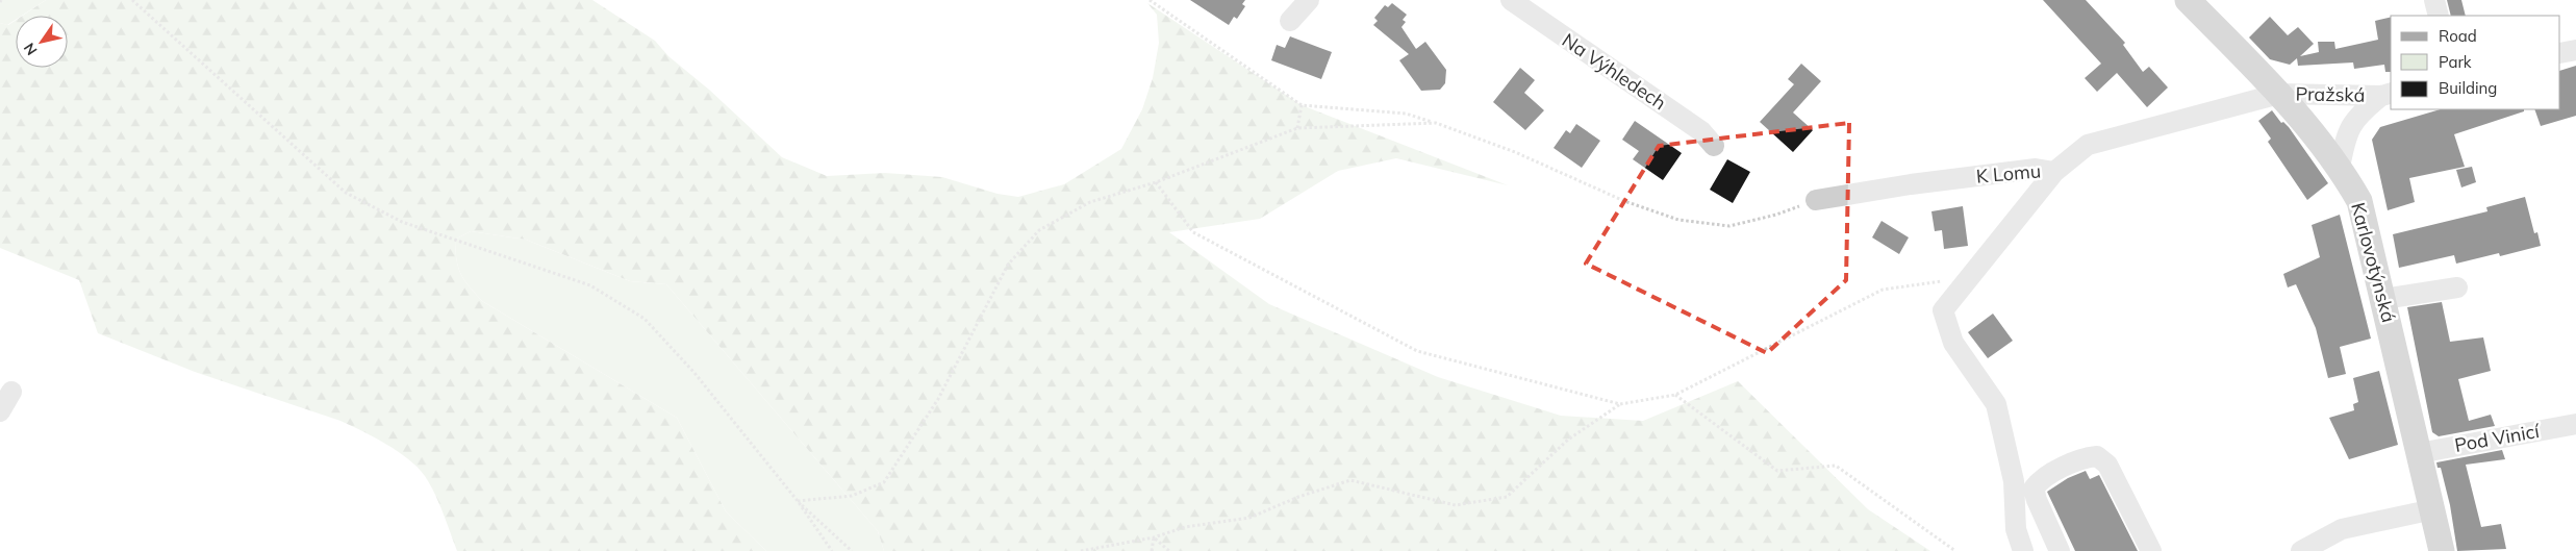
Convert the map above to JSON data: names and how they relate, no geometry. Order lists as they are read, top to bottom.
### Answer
{
  "streets": {
    "main road": ["Karlovotýnská"],
    "street": [
      "Na Výhledech",
      "Pražská",
      "K Lomu",
      "Pod Vinicí"
    ]
  },
  "crossings": [
    ["Pražská", "K Lomu"],
    ["Pražská", "Karlovotýnská"],
    ["K Lomu", "Karlovotýnská"],
    ["Karlovotýnská", "Pod Vinicí"]
  ],
  "legend": ["Road", "Park", "Building"],
  "north": "bottom left"
}
